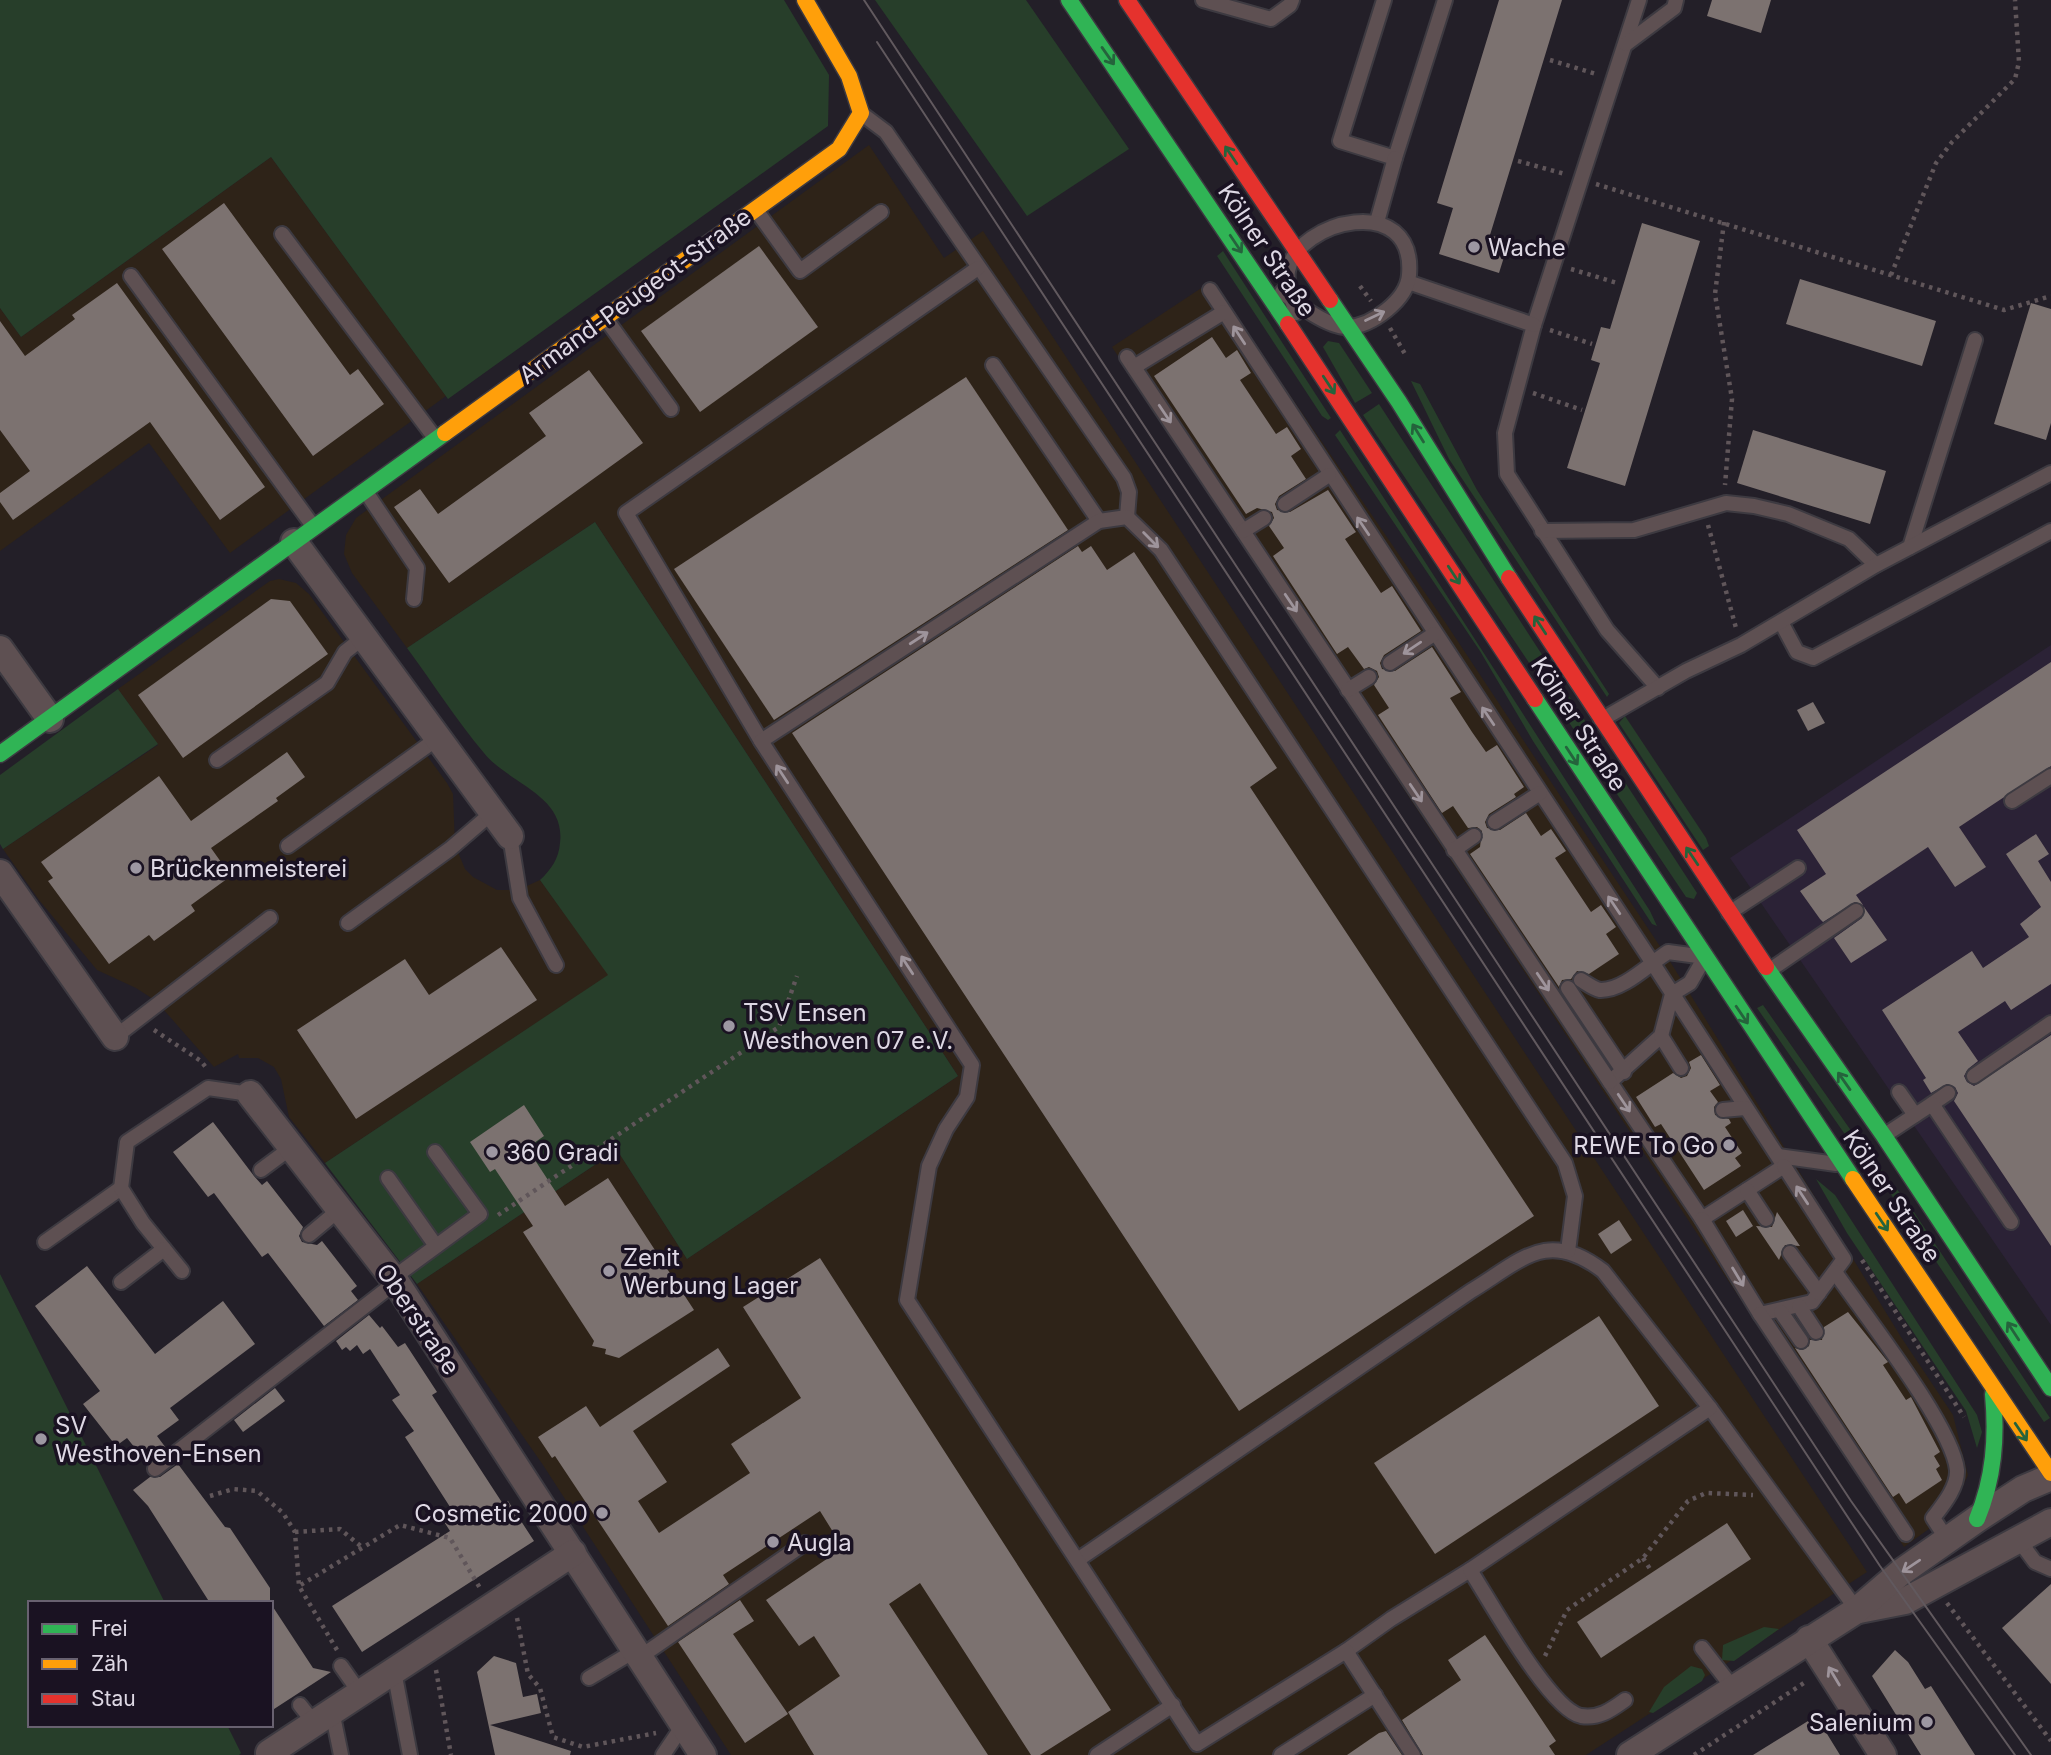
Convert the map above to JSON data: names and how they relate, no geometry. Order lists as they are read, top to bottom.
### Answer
{
  "streets": {
    "main road": ["Kölner Straße", "Armand-Peugeot-Straße"],
    "street": ["Oberstraße"]
  },
  "places": [
    "Wache",
    "Brückenmeisterei",
    "TSV Ensen Westhoven 07 e.V.",
    "REWE To Go",
    "360 Gradi",
    "Zenit Werbung Lager",
    "SV Westhoven-Ensen",
    "Cosmetic 2000",
    "Augla",
    "Salenium"
  ],
  "legend": ["Frei", "Zäh", "Stau"]
}
